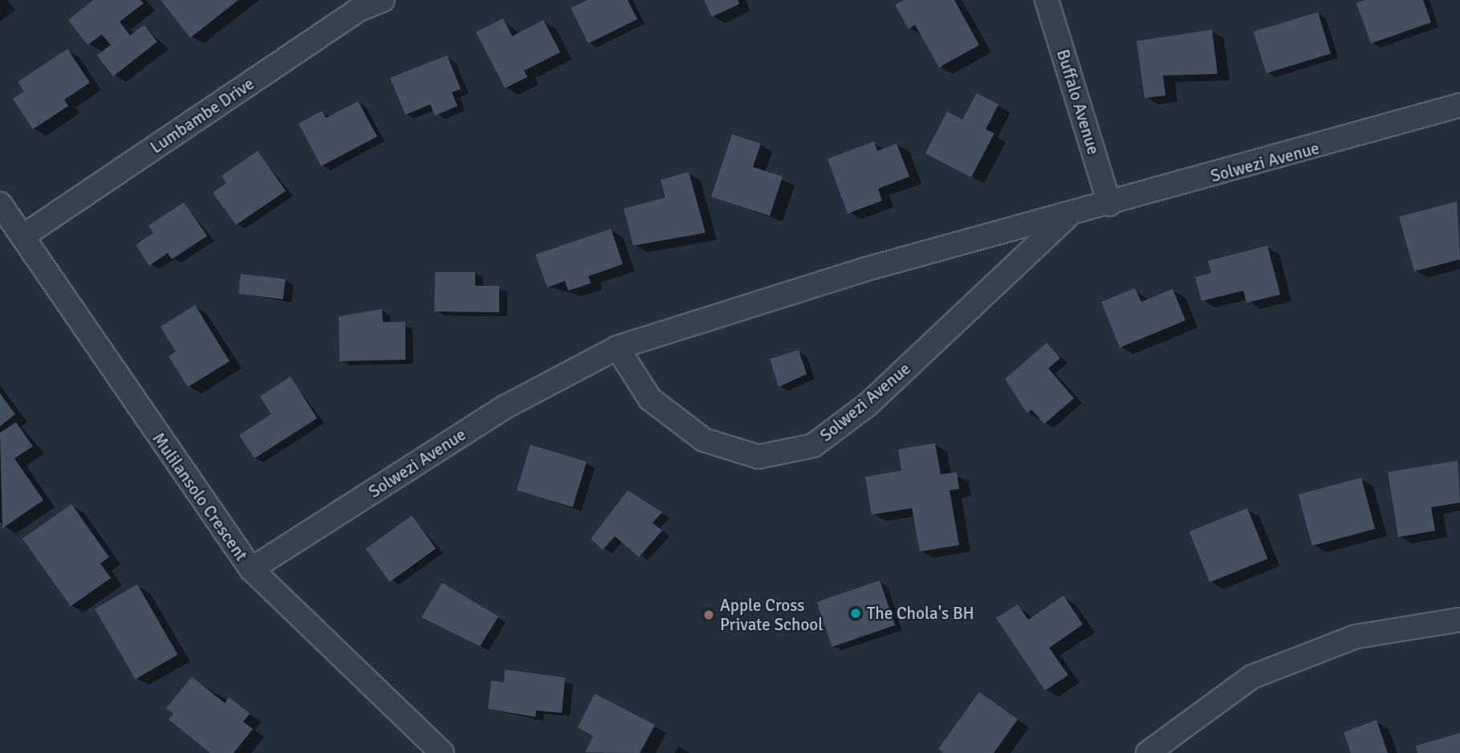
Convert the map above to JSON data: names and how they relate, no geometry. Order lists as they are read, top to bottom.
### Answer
{
  "streets": {
    "street": [
      "Buffalo Avenue",
      "Lumbambe Drive",
      "Solwezi Avenue",
      "Mulilansolo Crescent"
    ]
  },
  "crossings": [
    ["Buffalo Avenue", "Solwezi Avenue"],
    ["Lumbambe Drive", "Mulilansolo Crescent"],
    ["Solwezi Avenue", "Mulilansolo Crescent"]
  ],
  "places": ["The Chola's BH", "Apple Cross Private School"]
}
